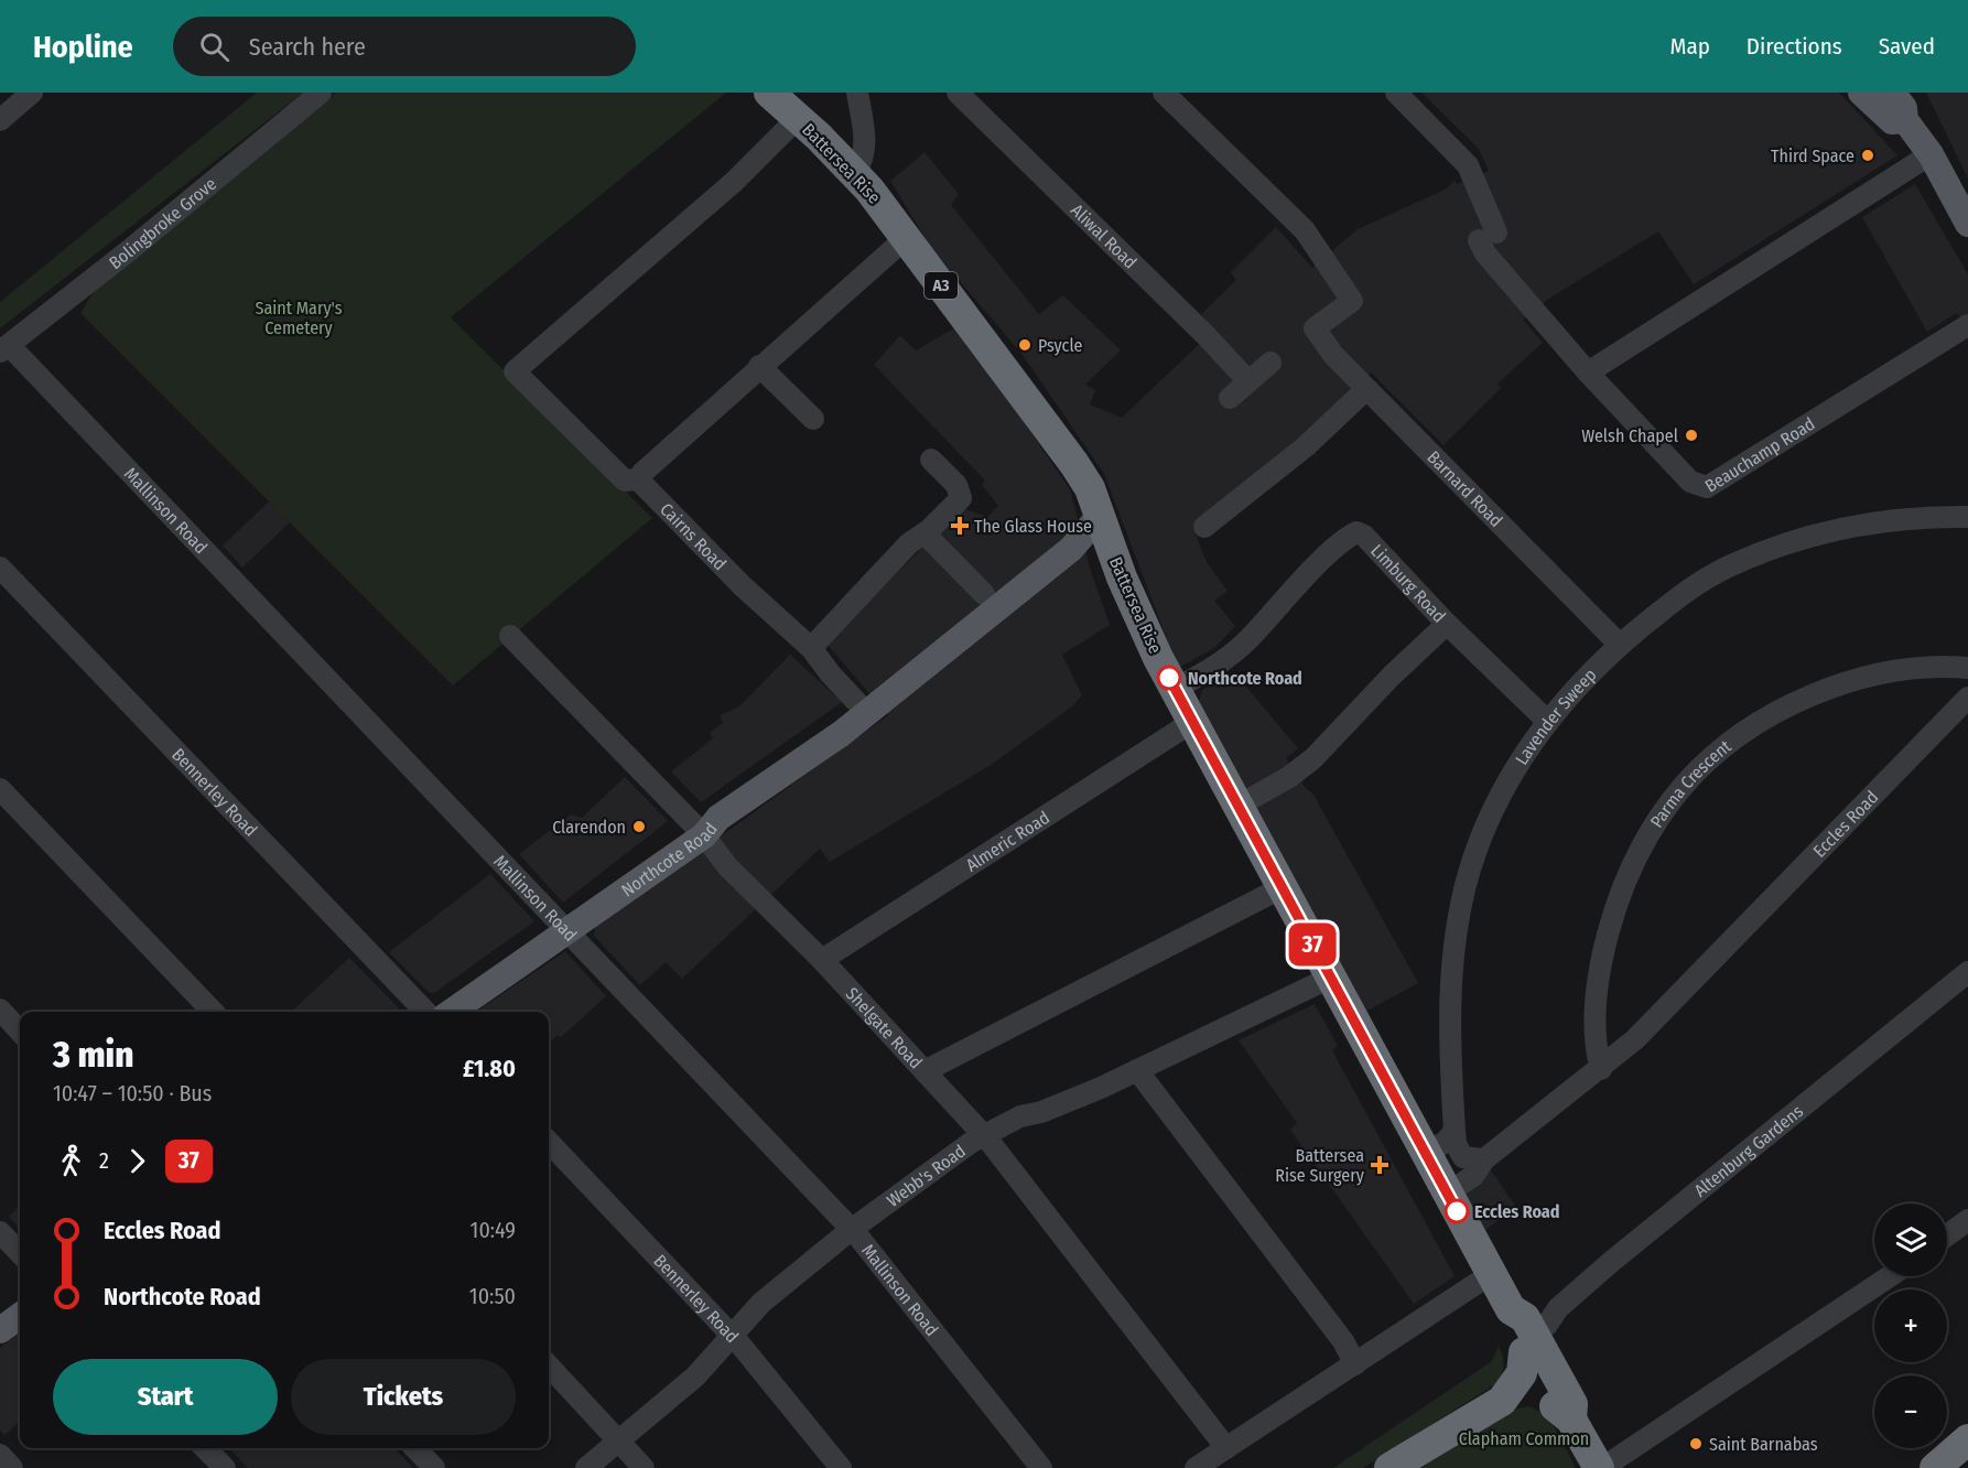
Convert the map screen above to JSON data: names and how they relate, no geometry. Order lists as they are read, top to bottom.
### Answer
{
  "streets": {
    "highway": ["Battersea Rise", "A3"],
    "main road": ["Northcote Road"],
    "street": [
      "Bolingbroke Grove",
      "Aliwal Road",
      "Beauchamp Road",
      "Barnard Road",
      "Mallinson Road",
      "Cairns Road",
      "Limburg Road",
      "Lavender Sweep",
      "Parma Crescent",
      "Bennerley Road",
      "Eccles Road",
      "Almeric Road",
      "Shelgate Road",
      "Altenburg Gardens",
      "Webb's Road"
    ]
  },
  "crossings": [
    ["Battersea Rise", "A3"],
    ["Battersea Rise", "Cairns Road"],
    ["Battersea Rise", "Limburg Road"],
    ["Battersea Rise", "Eccles Road"],
    ["Battersea Rise", "Almeric Road"],
    ["Battersea Rise", "Northcote Road"],
    ["Battersea Rise", "Altenburg Gardens"],
    ["Battersea Rise", "Webb's Road"],
    ["Bolingbroke Grove", "Mallinson Road"],
    ["Barnard Road", "Lavender Sweep"],
    ["Mallinson Road", "Northcote Road"],
    ["Mallinson Road", "Webb's Road"],
    ["Cairns Road", "Northcote Road"],
    ["Limburg Road", "Lavender Sweep"],
    ["Parma Crescent", "Eccles Road"],
    ["Bennerley Road", "Webb's Road"],
    ["Almeric Road", "Shelgate Road"],
    ["Northcote Road", "Shelgate Road"],
    ["Shelgate Road", "Webb's Road"]
  ],
  "parks": ["Saint Mary's Cemetery", "Clapham Common"],
  "places": {
    "other": [
      "Third Space",
      "Psycle",
      "Welsh Chapel",
      "Northcote Road",
      "Clarendon",
      "Eccles Road",
      "Saint Barnabas"
    ],
    "health": ["The Glass House", "Battersea Rise Surgery"]
  },
  "lines": ["bus line 37"],
  "page": {
    "header": "Hopline",
    "search": "Search here",
    "nav": ["Map", "Directions", "Saved"],
    "on_map": "37",
    "heading": ["3 min", "10:47 – 10:50 · Bus", "£1.80"],
    "legs": ["2", "37"],
    "list": [
      {
        "name": "Eccles Road",
        "value": "10:49"
      },
      {
        "name": "Northcote Road",
        "value": "10:50"
      }
    ],
    "map_buttons": ["+", "−"],
    "buttons": ["Start", "Tickets"]
  }
}
